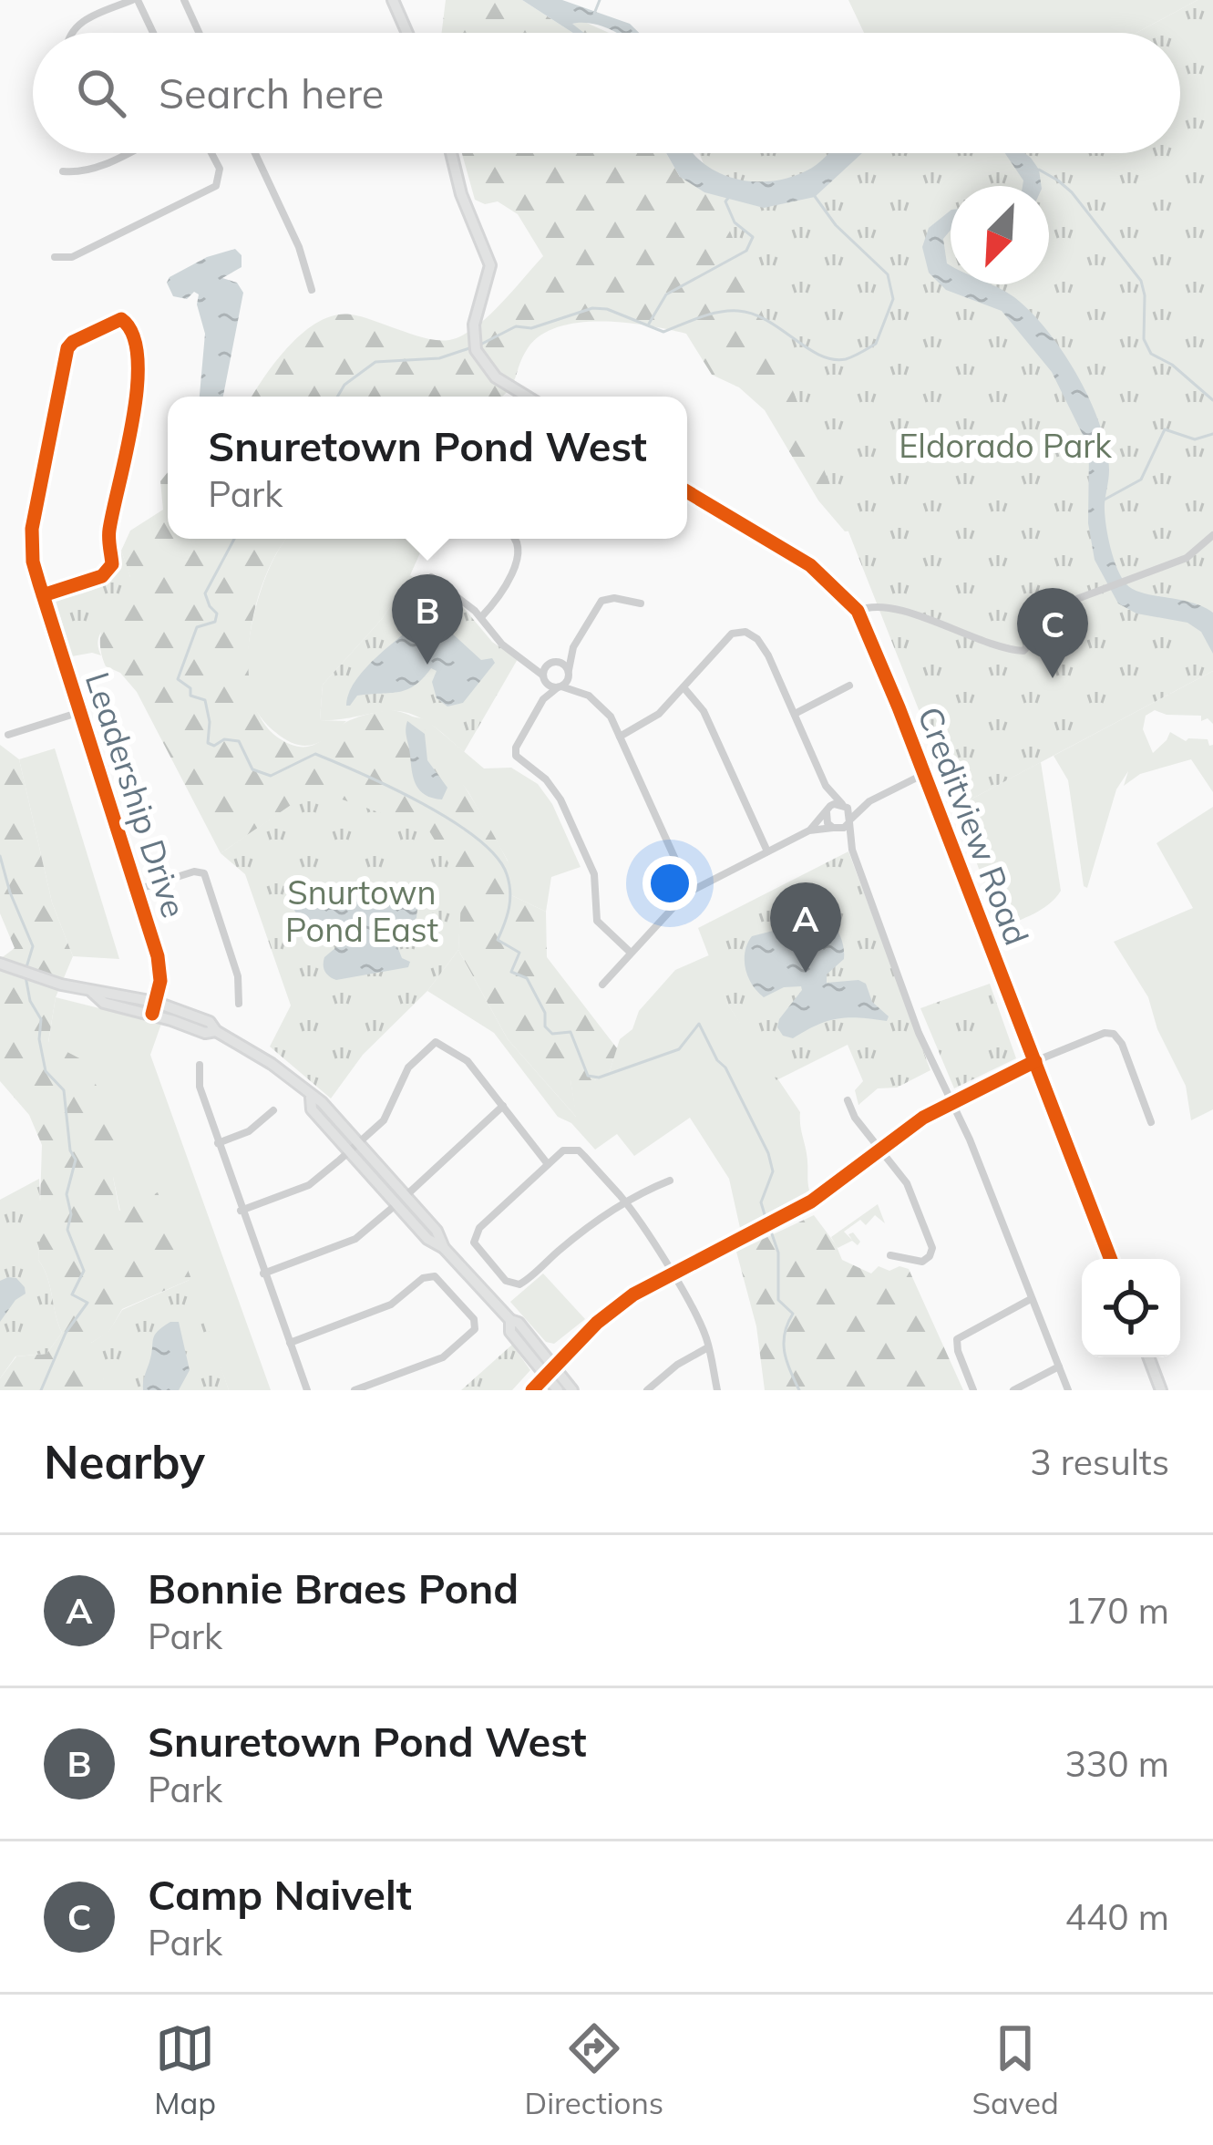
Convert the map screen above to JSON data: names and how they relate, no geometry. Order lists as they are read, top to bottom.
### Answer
{
  "streets": {
    "street": ["Leadership Drive", "Creditview Road"]
  },
  "parks": ["Eldorado Park", "Snurtown Pond East"],
  "north": "bottom left",
  "page": {
    "search": "Search here",
    "popup": ["Snuretown Pond West", "Park"],
    "pins": ["B", "C", "A"],
    "heading": ["Nearby", "3 results"],
    "list": [
      {
        "mark": "A",
        "name": "Bonnie Braes Pond",
        "note": "Park",
        "value": "170 m"
      },
      {
        "mark": "B",
        "name": "Snuretown Pond West",
        "note": "Park",
        "value": "330 m"
      },
      {
        "mark": "C",
        "name": "Camp Naivelt",
        "note": "Park",
        "value": "440 m"
      }
    ],
    "nav": ["Map", "Directions", "Saved"]
  }
}
